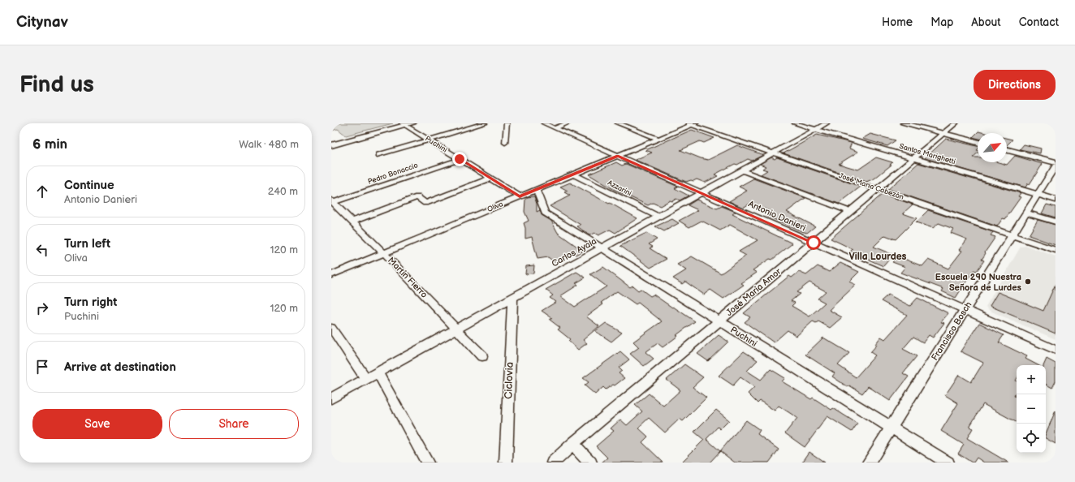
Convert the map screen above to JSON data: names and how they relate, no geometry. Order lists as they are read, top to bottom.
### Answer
{
  "streets": {
    "street": [
      "Puchini",
      "Santos Marighetti",
      "Pedro Bonaccio",
      "José Maria Cabezón",
      "Azzarini",
      "Oliva",
      "Antonio Danieri",
      "Carlos Ayala",
      "Martín Fierro",
      "José María Amor",
      "Francisco Bosch",
      "Ciclovia"
    ]
  },
  "crossings": [
    ["Puchini", "Pedro Bonaccio"],
    ["Puchini", "Oliva"],
    ["Puchini", "Carlos Ayala"],
    ["Puchini", "José María Amor"],
    ["Puchini", "Francisco Bosch"],
    ["Santos Marighetti", "Carlos Ayala"],
    ["Santos Marighetti", "José María Amor"],
    ["Santos Marighetti", "Francisco Bosch"],
    ["Pedro Bonaccio", "Martín Fierro"],
    ["José Maria Cabezón", "Oliva"],
    ["José Maria Cabezón", "Carlos Ayala"],
    ["José Maria Cabezón", "José María Amor"],
    ["José Maria Cabezón", "Francisco Bosch"],
    ["Azzarini", "Oliva"],
    ["Azzarini", "Carlos Ayala"],
    ["Oliva", "Antonio Danieri"],
    ["Oliva", "Martín Fierro"],
    ["Antonio Danieri", "Carlos Ayala"],
    ["Antonio Danieri", "José María Amor"],
    ["Antonio Danieri", "Francisco Bosch"],
    ["Carlos Ayala", "Martín Fierro"],
    ["Carlos Ayala", "Ciclovia"]
  ],
  "districts": ["Villa Lourdes"],
  "places": ["Escuela 290 Nuestra Señora de Lurdes"],
  "north": "top right",
  "page": {
    "header": "Citynav",
    "nav": [
      "Home",
      "Map",
      "About",
      "Contact"
    ],
    "buttons": [
      "Directions",
      ["Save", "Share"]
    ],
    "title": "Find us",
    "heading": ["6 min", "Walk · 480 m"],
    "list": [
      ["Continue", "Antonio Danieri", "240 m"],
      ["Turn left", "Oliva", "120 m"],
      ["Turn right", "Puchini", "120 m"],
      "Arrive at destination"
    ],
    "map_buttons": ["+", "−"]
  }
}
